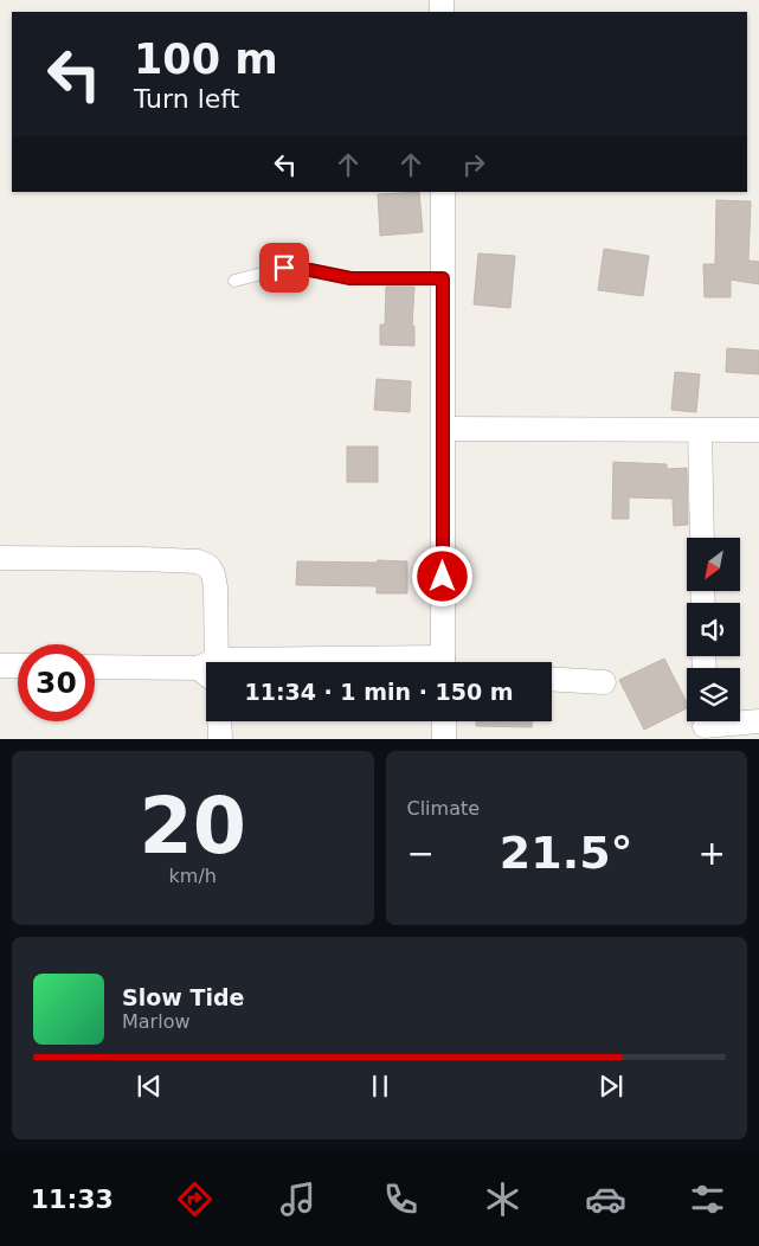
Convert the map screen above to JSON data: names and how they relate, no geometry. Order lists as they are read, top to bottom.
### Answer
{
  "north": "bottom left",
  "page": {
    "turn": ["100 m", "Turn left"],
    "limit": "30",
    "trip": "11:34 · 1 min · 150 m",
    "tile": [
      ["20", "km/h"],
      "Climate"
    ],
    "heat": ["−", "21.5°", "+"],
    "song": ["Slow Tide", "Marlow"],
    "tabs": "11:33"
  }
}
